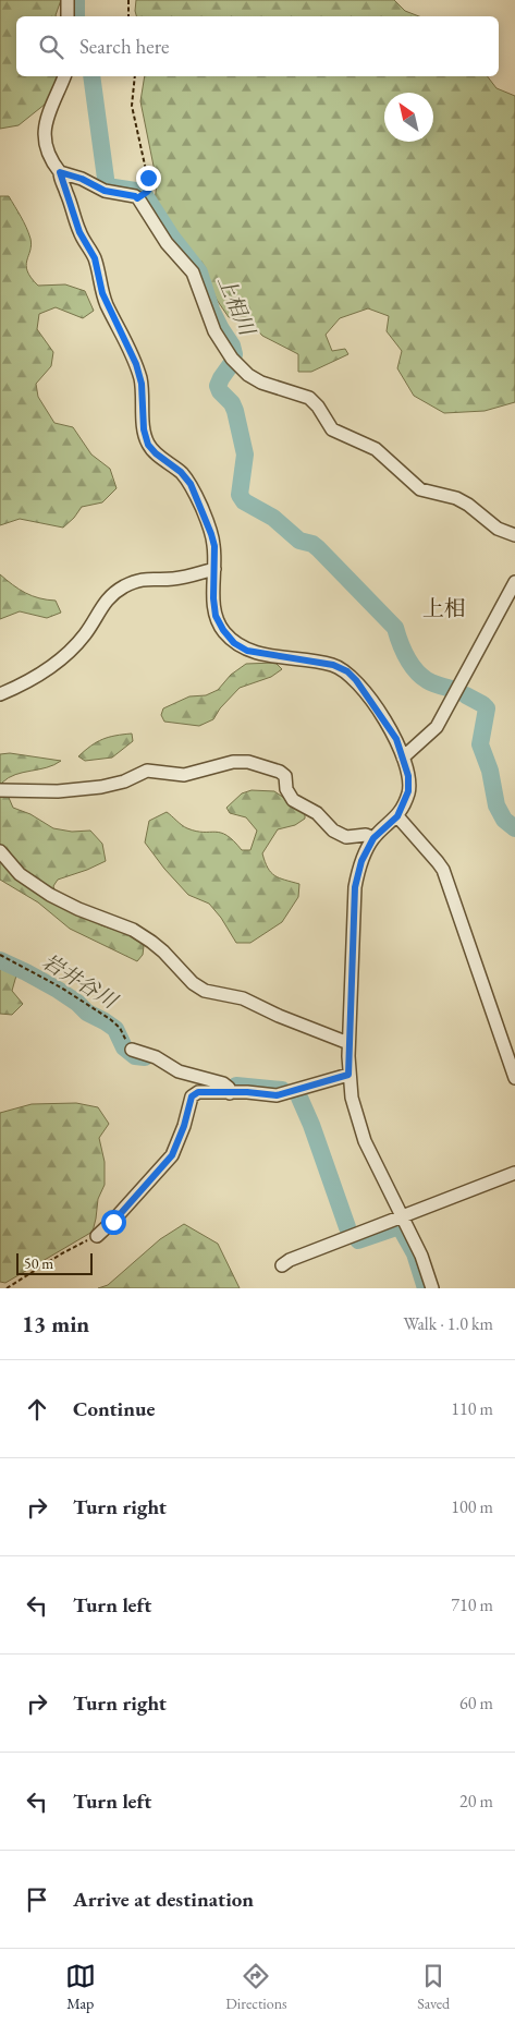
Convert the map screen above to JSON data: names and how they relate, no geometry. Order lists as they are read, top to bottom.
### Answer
{
  "districts": ["上相"],
  "water": ["上相川", "岩井谷川"],
  "scale_bar": "50 m",
  "north": "top left",
  "page": {
    "search": "Search here",
    "scale": "50 m",
    "heading": ["13 min", "Walk · 1.0 km"],
    "list": [
      ["Continue", "110 m"],
      ["Turn right", "100 m"],
      ["Turn left", "710 m"],
      ["Turn right", "60 m"],
      ["Turn left", "20 m"],
      "Arrive at destination"
    ],
    "nav": ["Map", "Directions", "Saved"]
  }
}
